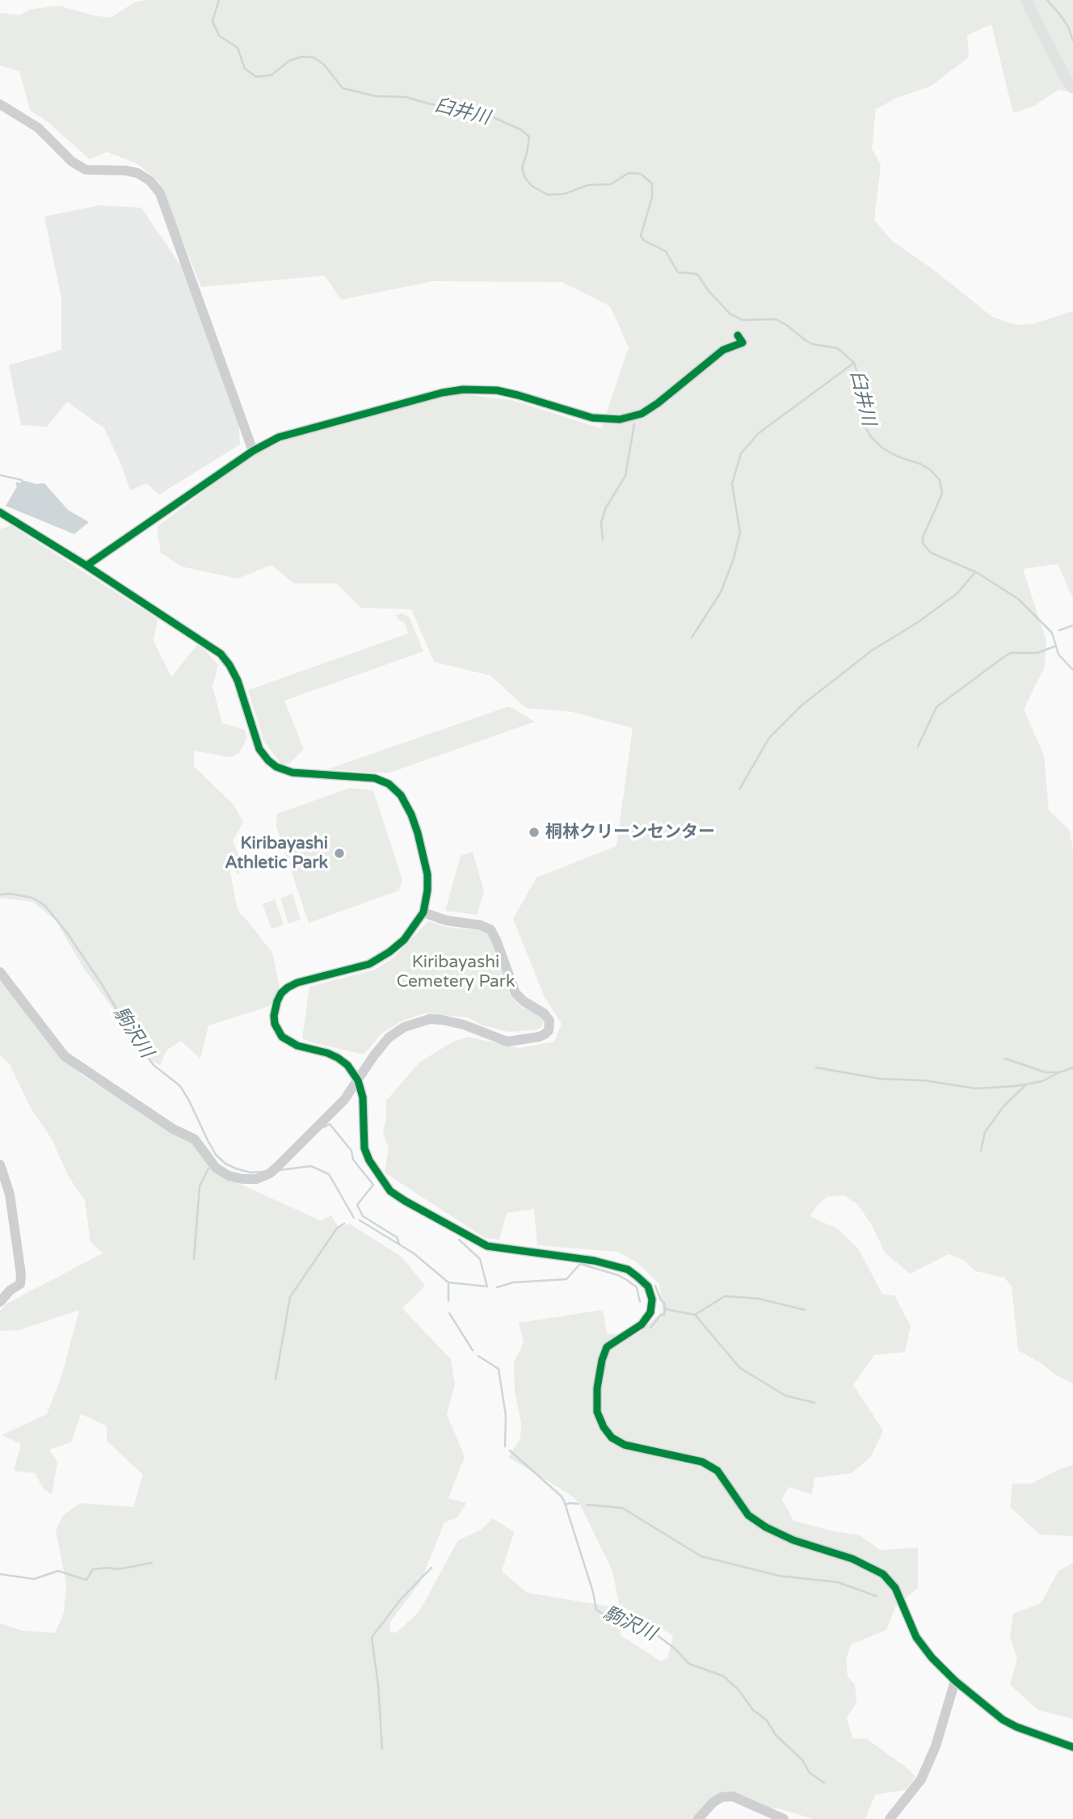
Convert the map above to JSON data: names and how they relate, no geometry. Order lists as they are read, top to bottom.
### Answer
{
  "water": ["臼井川", "駒沢川"],
  "parks": ["Kiribayashi Cemetery Park"],
  "places": ["桐林クリーンセンター", "Kiribayashi Athletic Park"]
}
